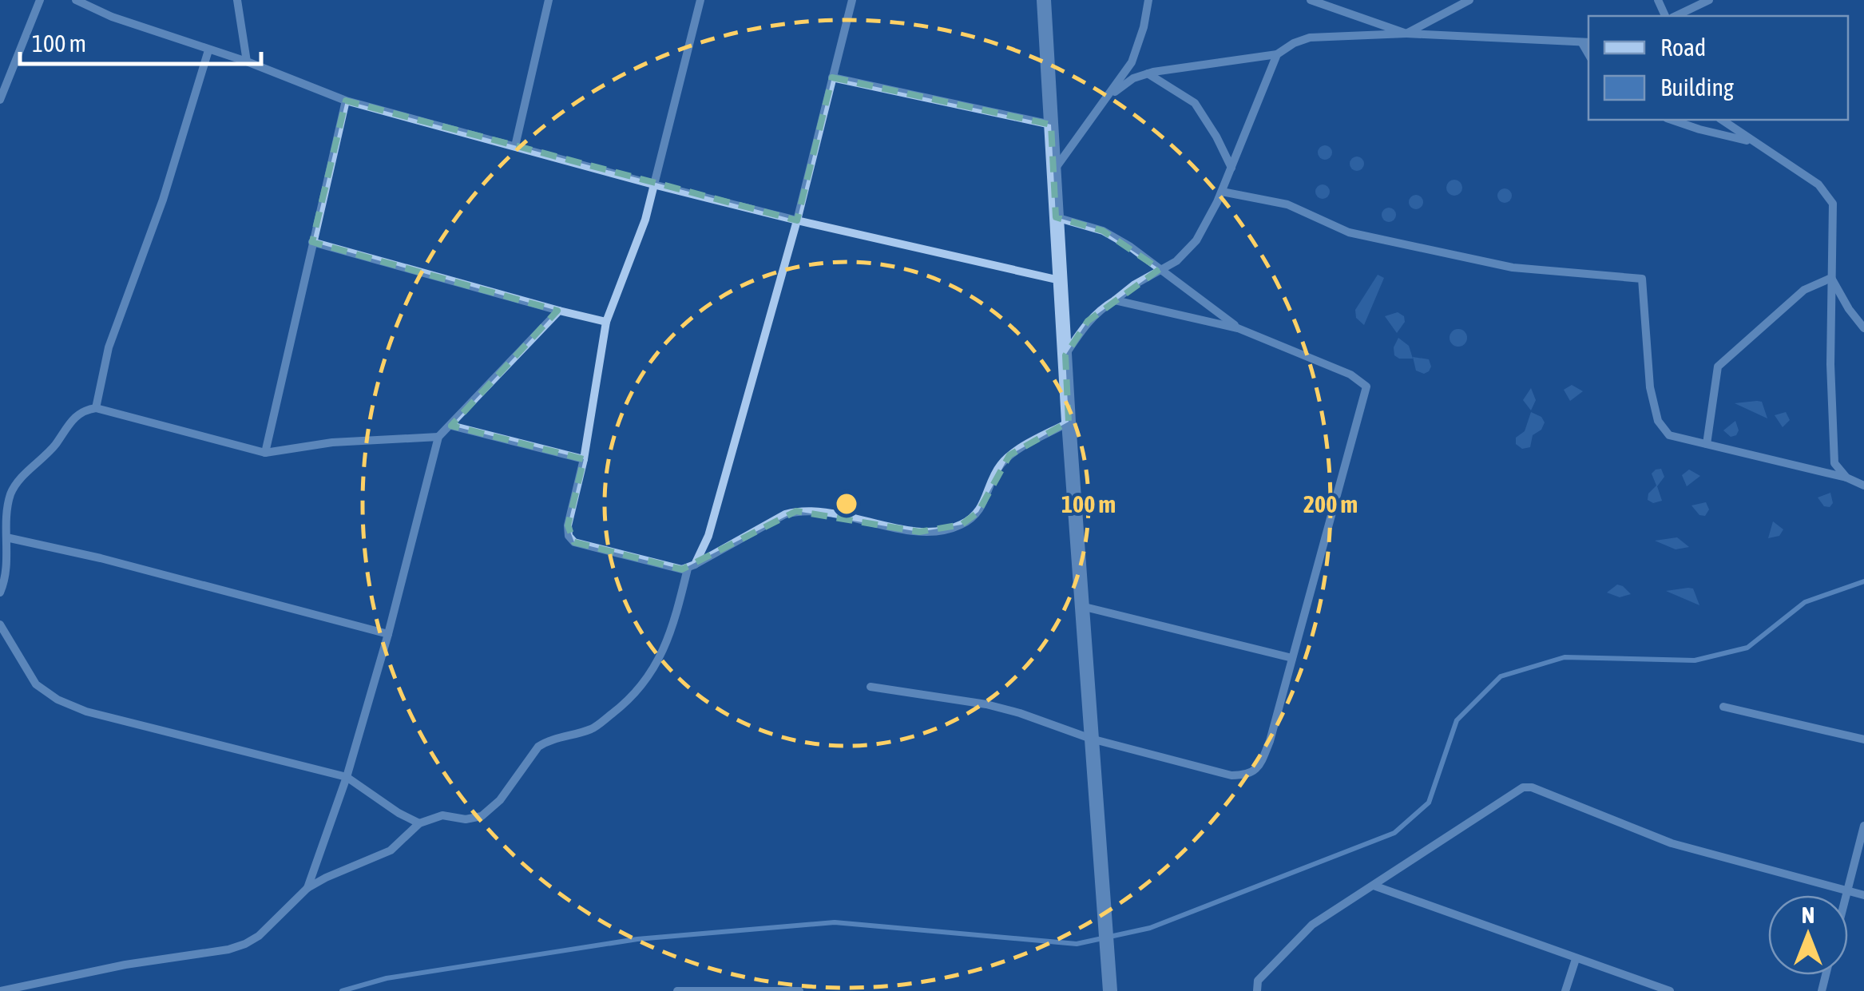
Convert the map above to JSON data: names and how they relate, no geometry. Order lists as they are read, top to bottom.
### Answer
{
  "legend": ["Road", "Building"],
  "scale_bar": "100 m",
  "north": "top",
  "rings": ["100 m", "200 m"]
}
